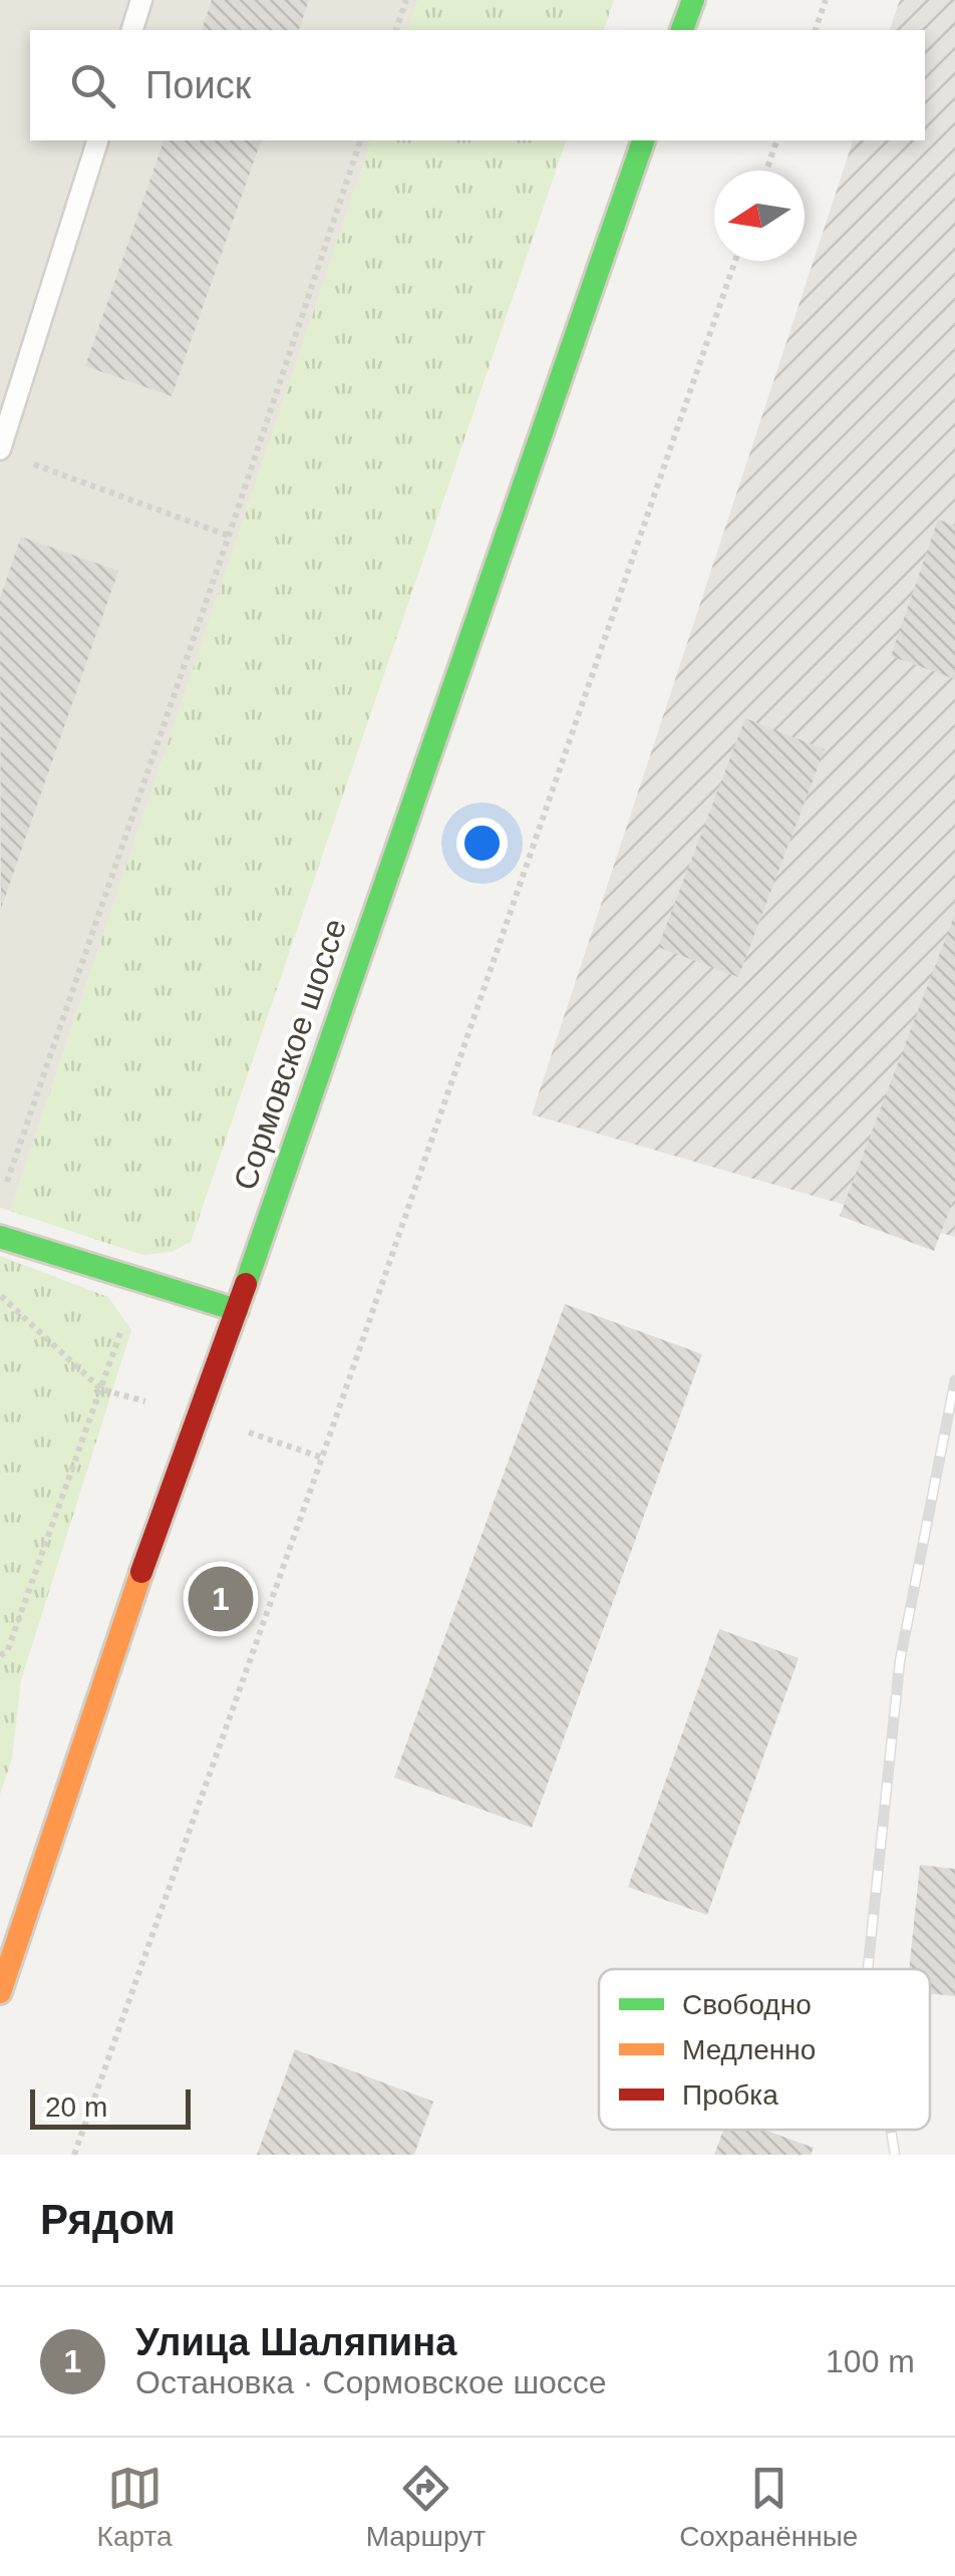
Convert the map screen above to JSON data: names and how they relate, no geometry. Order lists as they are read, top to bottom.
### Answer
{
  "streets": {
    "main road": ["Сормовское шоссе"]
  },
  "legend": ["Свободно", "Медленно", "Пробка"],
  "scale_bar": "20 m",
  "north": "left",
  "page": {
    "search": "Поиск",
    "pins": "1",
    "scale": "20 m",
    "heading": "Рядом",
    "list": [
      {
        "mark": "1",
        "name": "Улица Шаляпина",
        "note": "Остановка · Сормовское шоссе",
        "value": "100 m"
      }
    ],
    "nav": ["Карта", "Маршрут", "Сохранённые"]
  }
}
